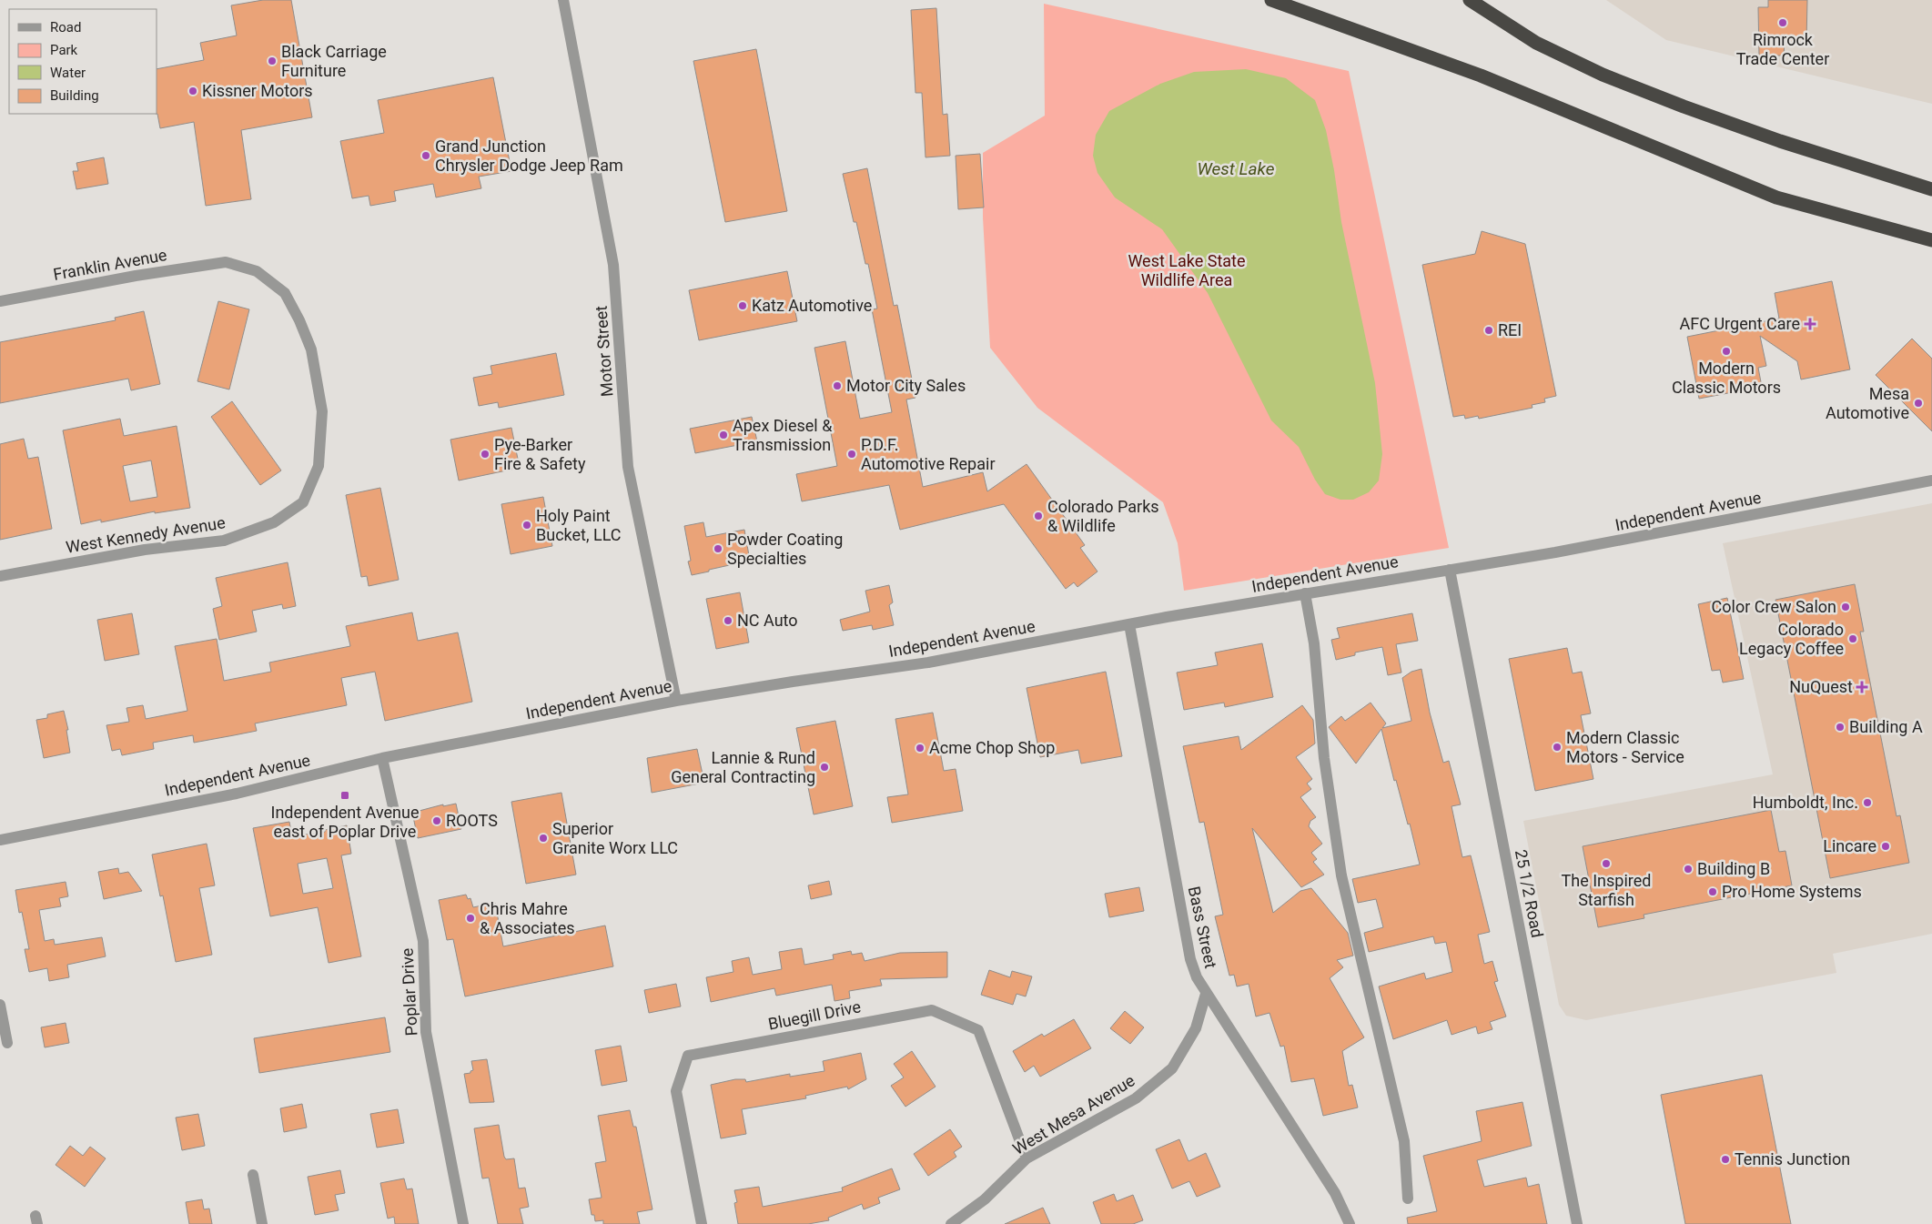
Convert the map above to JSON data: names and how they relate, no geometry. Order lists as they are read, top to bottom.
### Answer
{
  "streets": {
    "street": [
      "Franklin Avenue",
      "Motor Street",
      "Independent Avenue",
      "West Kennedy Avenue",
      "25 1/2 Road",
      "Bass Street",
      "Poplar Drive",
      "Bluegill Drive",
      "West Mesa Avenue"
    ]
  },
  "crossings": [
    ["Franklin Avenue", "West Kennedy Avenue"],
    ["Motor Street", "Independent Avenue"],
    ["Independent Avenue", "25 1/2 Road"],
    ["Independent Avenue", "Bass Street"],
    ["Independent Avenue", "Poplar Drive"],
    ["Bass Street", "West Mesa Avenue"],
    ["Bluegill Drive", "West Mesa Avenue"]
  ],
  "water": ["West Lake"],
  "parks": ["West Lake State Wildlife Area"],
  "places": {
    "other": [
      "Rimrock Trade Center",
      "Black Carriage Furniture",
      "Kissner Motors",
      "Grand Junction Chrysler Dodge Jeep Ram",
      "Katz Automotive",
      "REI",
      "Modern Classic Motors",
      "Motor City Sales",
      "Mesa Automotive",
      "Apex Diesel & Transmission",
      "Pye-Barker Fire & Safety",
      "P.D.F. Automotive Repair",
      "Colorado Parks & Wildlife",
      "Holy Paint Bucket, LLC",
      "Powder Coating Specialties",
      "Color Crew Salon",
      "NC Auto",
      "Colorado Legacy Coffee",
      "Building A",
      "Modern Classic Motors - Service",
      "Acme Chop Shop",
      "Lannie & Rund General Contracting",
      "Humboldt, Inc.",
      "ROOTS",
      "Superior Granite Worx LLC",
      "Lincare",
      "The Inspired Starfish",
      "Building B",
      "Pro Home Systems",
      "Chris Mahre & Associates",
      "Tennis Junction"
    ],
    "health": ["AFC Urgent Care", "NuQuest"],
    "transit": ["Independent Avenue east of Poplar Drive"]
  },
  "legend": [
    "Road",
    "Park",
    "Water",
    "Building"
  ]
}
